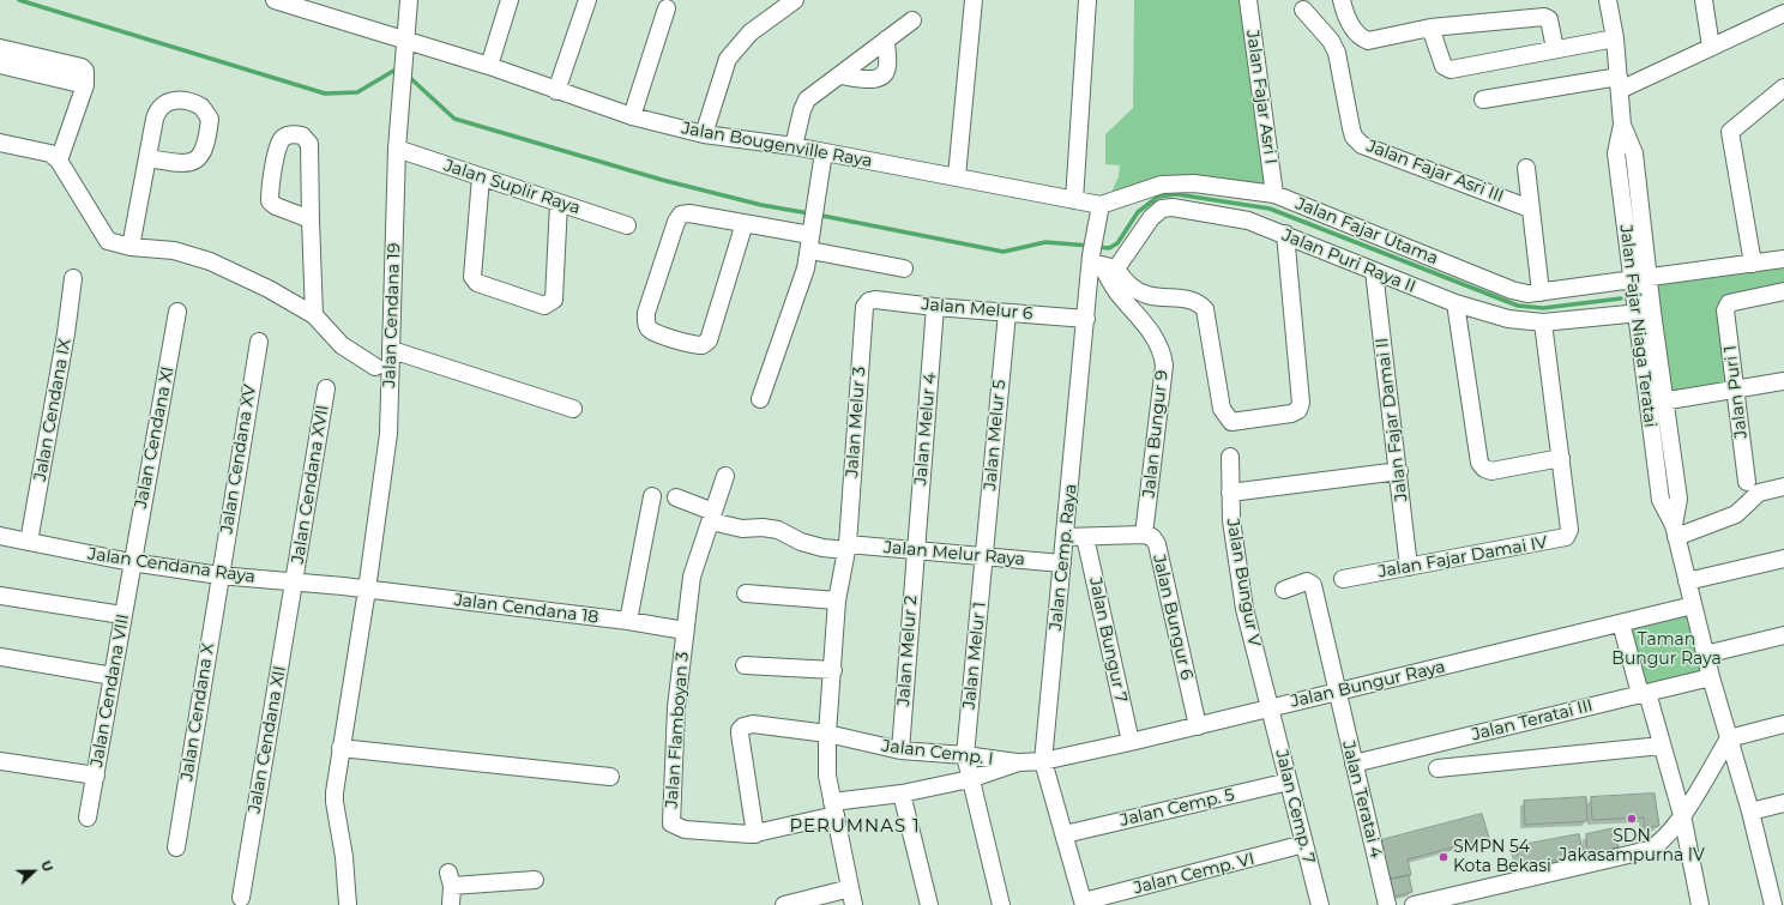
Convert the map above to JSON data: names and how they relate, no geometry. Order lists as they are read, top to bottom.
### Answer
{
  "streets": {
    "street": [
      "Jalan Fajar Asri I",
      "Jalan Bougenville Raya",
      "Jalan Fajar Asri III",
      "Jalan Suplir Raya",
      "Jalan Fajar Utama",
      "Jalan Puri Raya II",
      "Jalan Melur 6",
      "Jalan Cendana 19",
      "Jalan Fajar Niaga Teratai",
      "Jalan Puri 1",
      "Jalan Cendana IX",
      "Jalan Fajar Damai II",
      "Jalan Melur 3",
      "Jalan Melur 4",
      "Jalan Bungur 9",
      "Jalan Melur 5",
      "Jalan Cendana XI",
      "Jalan Cendana XV",
      "Jalan Cendana XVII",
      "Jalan Melur Raya",
      "Jalan Cemp. Raya",
      "Jalan Fajar Damai IV",
      "Jalan Cendana Raya",
      "Jalan Bungur V",
      "Jalan Cendana 18",
      "Jalan Bungur 6",
      "Jalan Bungur 7",
      "Jalan Melur 2",
      "Jalan Melur 1",
      "Jalan Bungur Raya",
      "Jalan Cendana VIII",
      "Jalan Cendana X",
      "Jalan Teratai III",
      "Jalan Flamboyan 3",
      "Jalan Cendana XII",
      "Jalan Cemp. I",
      "Jalan Teratai 4",
      "Jalan Cemp. 7",
      "Jalan Cemp. 5",
      "Jalan Cemp. VI"
    ]
  },
  "crossings": [
    ["Jalan Fajar Asri I", "Jalan Fajar Utama"],
    ["Jalan Bougenville Raya", "Jalan Fajar Utama"],
    ["Jalan Bougenville Raya", "Jalan Cendana 19"],
    ["Jalan Bougenville Raya", "Jalan Cemp. Raya"],
    ["Jalan Suplir Raya", "Jalan Cendana 19"],
    ["Jalan Fajar Utama", "Jalan Puri Raya II"],
    ["Jalan Fajar Utama", "Jalan Fajar Niaga Teratai"],
    ["Jalan Fajar Utama", "Jalan Cemp. Raya"],
    ["Jalan Puri Raya II", "Jalan Fajar Niaga Teratai"],
    ["Jalan Puri Raya II", "Jalan Fajar Damai II"],
    ["Jalan Puri Raya II", "Jalan Bungur 9"],
    ["Jalan Puri Raya II", "Jalan Cemp. Raya"],
    ["Jalan Puri Raya II", "Jalan Fajar Damai IV"],
    ["Jalan Melur 6", "Jalan Melur 3"],
    ["Jalan Melur 6", "Jalan Melur 4"],
    ["Jalan Melur 6", "Jalan Melur 5"],
    ["Jalan Melur 6", "Jalan Cemp. Raya"],
    ["Jalan Cendana 19", "Jalan Cendana 18"],
    ["Jalan Fajar Niaga Teratai", "Jalan Bungur Raya"],
    ["Jalan Fajar Niaga Teratai", "Jalan Teratai III"],
    ["Jalan Cendana IX", "Jalan Cendana Raya"],
    ["Jalan Fajar Damai II", "Jalan Fajar Damai IV"],
    ["Jalan Melur 3", "Jalan Melur Raya"],
    ["Jalan Melur 3", "Jalan Flamboyan 3"],
    ["Jalan Melur 3", "Jalan Cemp. I"],
    ["Jalan Melur 4", "Jalan Melur Raya"],
    ["Jalan Melur 4", "Jalan Melur 2"],
    ["Jalan Bungur 9", "Jalan Cemp. Raya"],
    ["Jalan Bungur 9", "Jalan Bungur 6"],
    ["Jalan Melur 5", "Jalan Melur Raya"],
    ["Jalan Melur 5", "Jalan Melur 1"],
    ["Jalan Cendana XI", "Jalan Cendana Raya"],
    ["Jalan Cendana XI", "Jalan Cendana VIII"],
    ["Jalan Cendana XV", "Jalan Cendana Raya"],
    ["Jalan Cendana XV", "Jalan Cendana X"],
    ["Jalan Cendana XVII", "Jalan Cendana Raya"],
    ["Jalan Cendana XVII", "Jalan Cendana XII"],
    ["Jalan Melur Raya", "Jalan Cemp. Raya"],
    ["Jalan Melur Raya", "Jalan Melur 2"],
    ["Jalan Melur Raya", "Jalan Melur 1"],
    ["Jalan Melur Raya", "Jalan Flamboyan 3"],
    ["Jalan Cemp. Raya", "Jalan Bungur 6"],
    ["Jalan Cemp. Raya", "Jalan Bungur Raya"],
    ["Jalan Cemp. Raya", "Jalan Cemp. I"],
    ["Jalan Cemp. Raya", "Jalan Cemp. 5"],
    ["Jalan Cemp. Raya", "Jalan Cemp. VI"],
    ["Jalan Cendana Raya", "Jalan Cendana 18"],
    ["Jalan Cendana Raya", "Jalan Cendana VIII"],
    ["Jalan Cendana Raya", "Jalan Cendana X"],
    ["Jalan Cendana Raya", "Jalan Cendana XII"],
    ["Jalan Bungur V", "Jalan Bungur Raya"],
    ["Jalan Bungur V", "Jalan Cemp. 7"],
    ["Jalan Cendana 18", "Jalan Flamboyan 3"],
    ["Jalan Bungur 6", "Jalan Bungur 7"],
    ["Jalan Bungur 6", "Jalan Bungur Raya"],
    ["Jalan Bungur 7", "Jalan Bungur Raya"],
    ["Jalan Melur 2", "Jalan Cemp. I"],
    ["Jalan Melur 1", "Jalan Cemp. I"],
    ["Jalan Bungur Raya", "Jalan Cemp. I"],
    ["Jalan Bungur Raya", "Jalan Teratai 4"],
    ["Jalan Bungur Raya", "Jalan Cemp. 7"],
    ["Jalan Teratai III", "Jalan Teratai 4"],
    ["Jalan Flamboyan 3", "Jalan Cemp. I"],
    ["Jalan Cemp. 7", "Jalan Cemp. 5"],
    ["Jalan Cemp. 7", "Jalan Cemp. VI"]
  ],
  "districts": ["PERUMNAS 1"],
  "parks": ["Taman Bungur Raya"],
  "places": ["SDN Jakasampurna IV", "SMPN 54 Kota Bekasi"],
  "north": "right"
}
